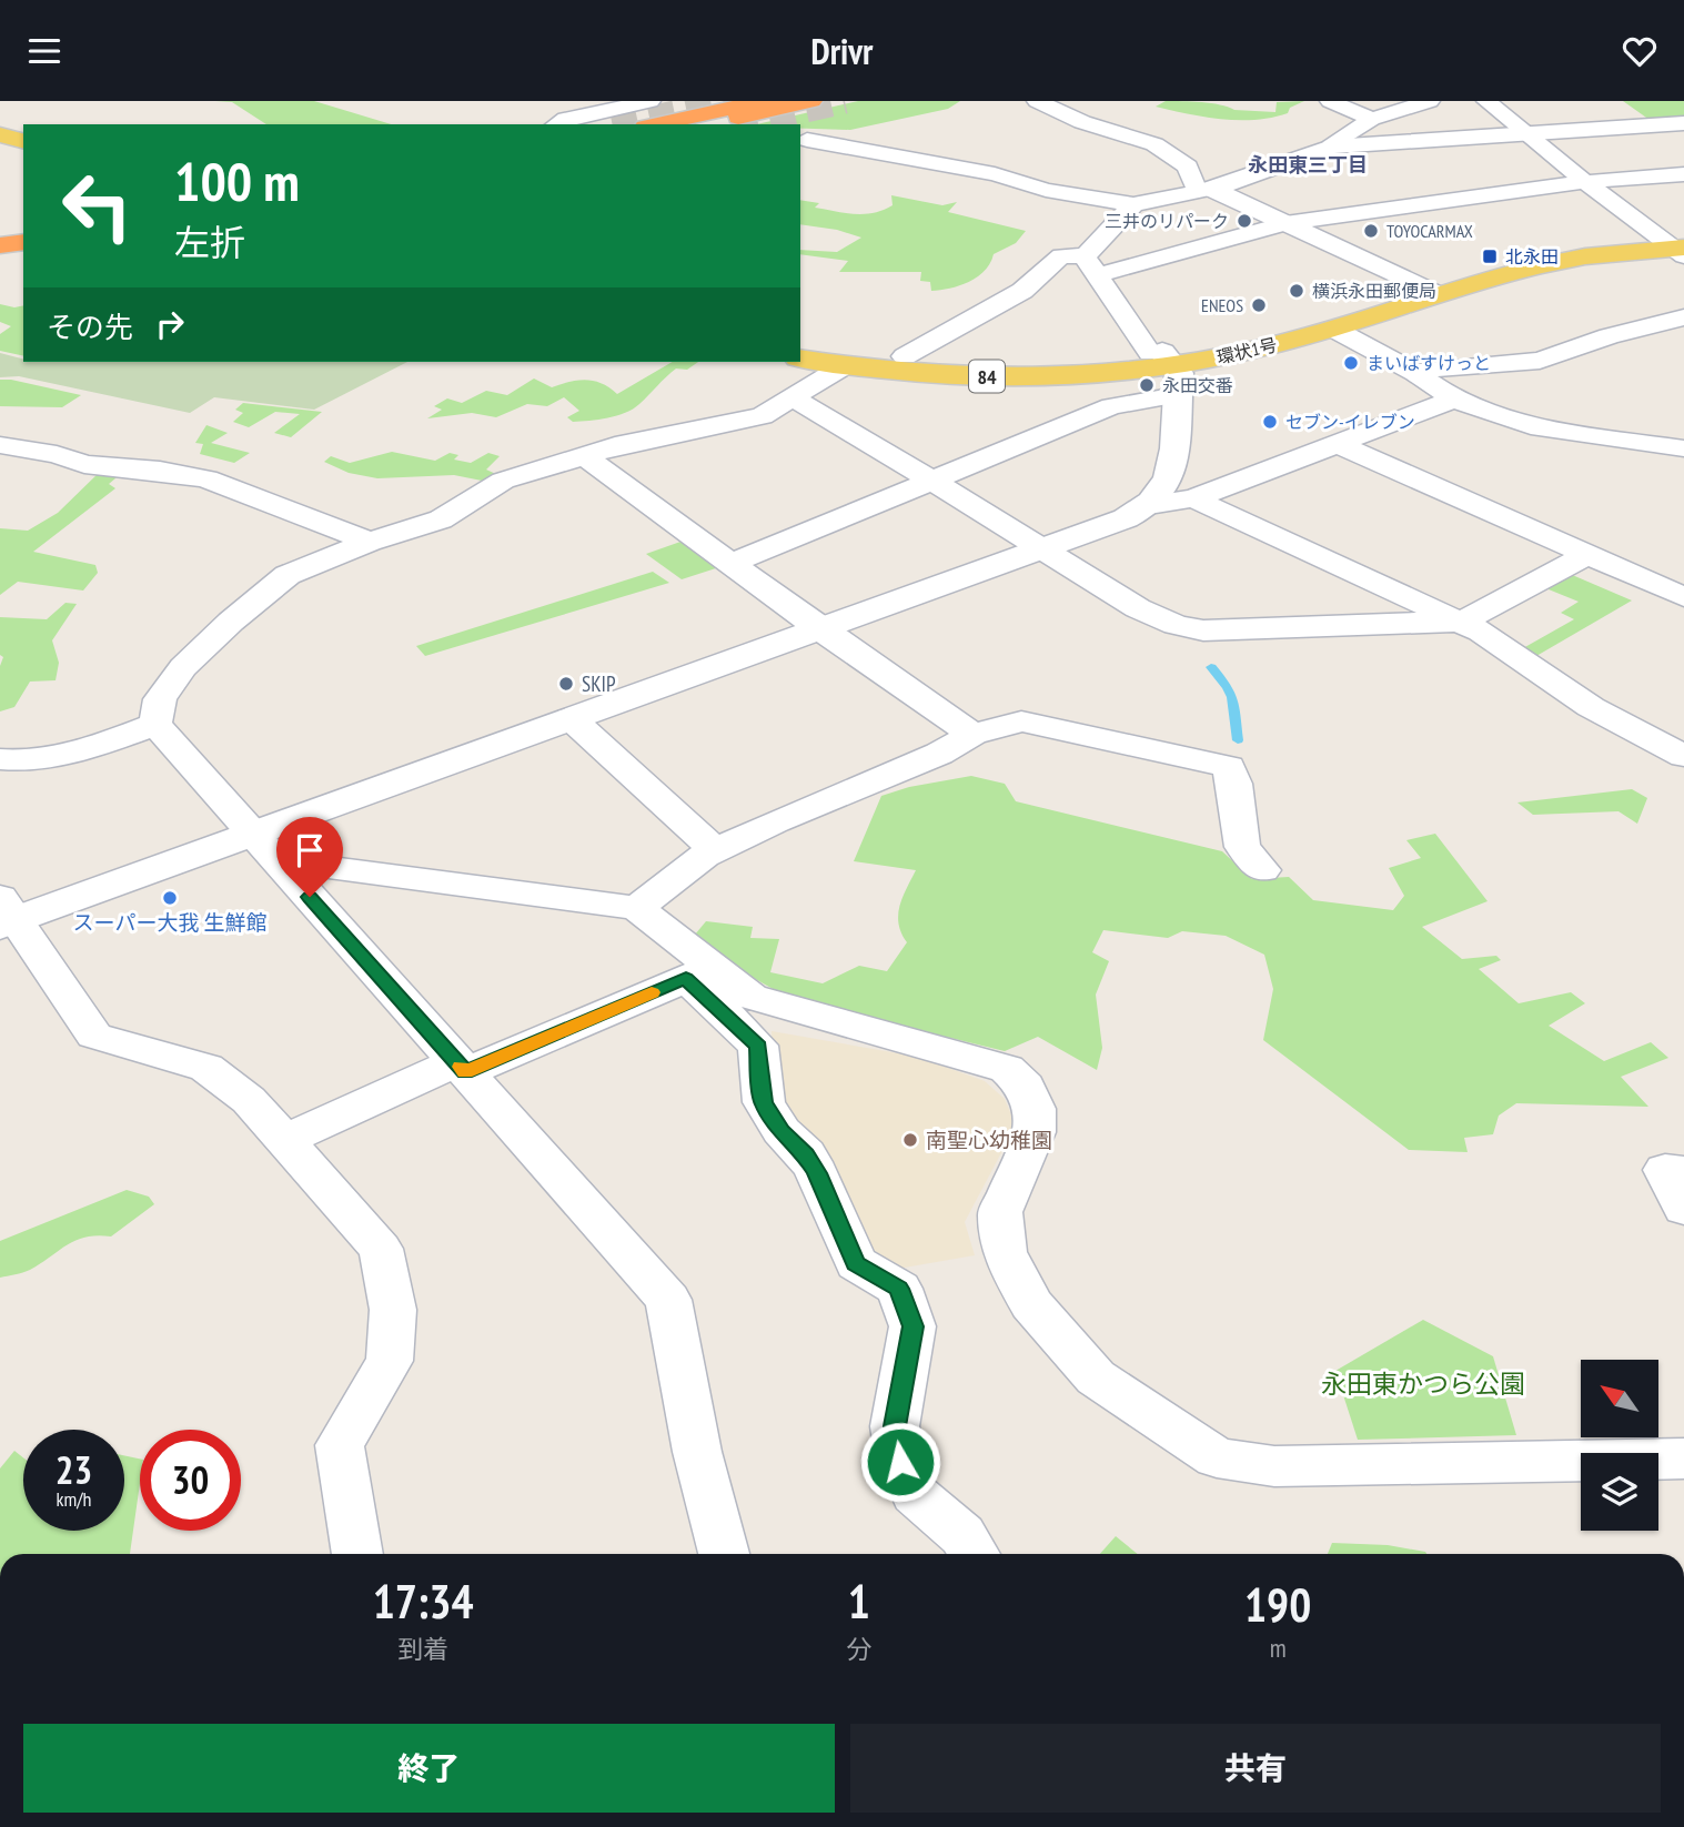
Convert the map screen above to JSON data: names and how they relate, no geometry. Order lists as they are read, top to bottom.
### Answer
{
  "streets": {
    "main road": ["環状1号", "84"]
  },
  "districts": ["永田東三丁目"],
  "parks": ["永田東かつら公園"],
  "places": {
    "other": [
      "三井のリパーク",
      "TOYOCARMAX",
      "横浜永田郵便局",
      "ENEOS",
      "まいばすけっと",
      "永田交番",
      "セブン-イレブン",
      "SKIP",
      "スーパー大我 生鮮館",
      "南聖心幼稚園"
    ],
    "transit": ["北永田"]
  },
  "north": "top left",
  "page": {
    "header": "Drivr",
    "turn": ["100 m", "左折"],
    "then": "その先",
    "speed": "23 km/h",
    "limit": "30",
    "eta": [
      "17:34",
      "到着",
      "1",
      "分",
      "190",
      "m"
    ],
    "buttons": ["終了", "共有"]
  }
}
